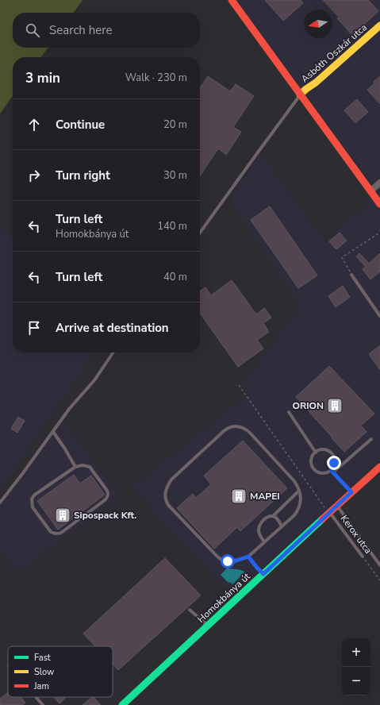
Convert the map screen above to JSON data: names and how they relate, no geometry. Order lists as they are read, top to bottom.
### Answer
{
  "streets": {
    "street": ["Asbóth Oszkár utca", "Homokbánya út"],
    "lane": ["Kerox utca"]
  },
  "crossings": [
    ["Kerox utca", "Homokbánya út"]
  ],
  "places": {
    "building": ["ORION", "MAPEI", "Sipospack Kft."]
  },
  "legend": ["Fast", "Slow", "Jam"],
  "north": "left",
  "page": {
    "search": "Search here",
    "heading": ["3 min", "Walk · 230 m"],
    "list": [
      ["Continue", "20 m"],
      ["Turn right", "30 m"],
      ["Turn left", "Homokbánya út", "140 m"],
      ["Turn left", "40 m"],
      "Arrive at destination"
    ],
    "map_buttons": ["+", "−"]
  }
}
